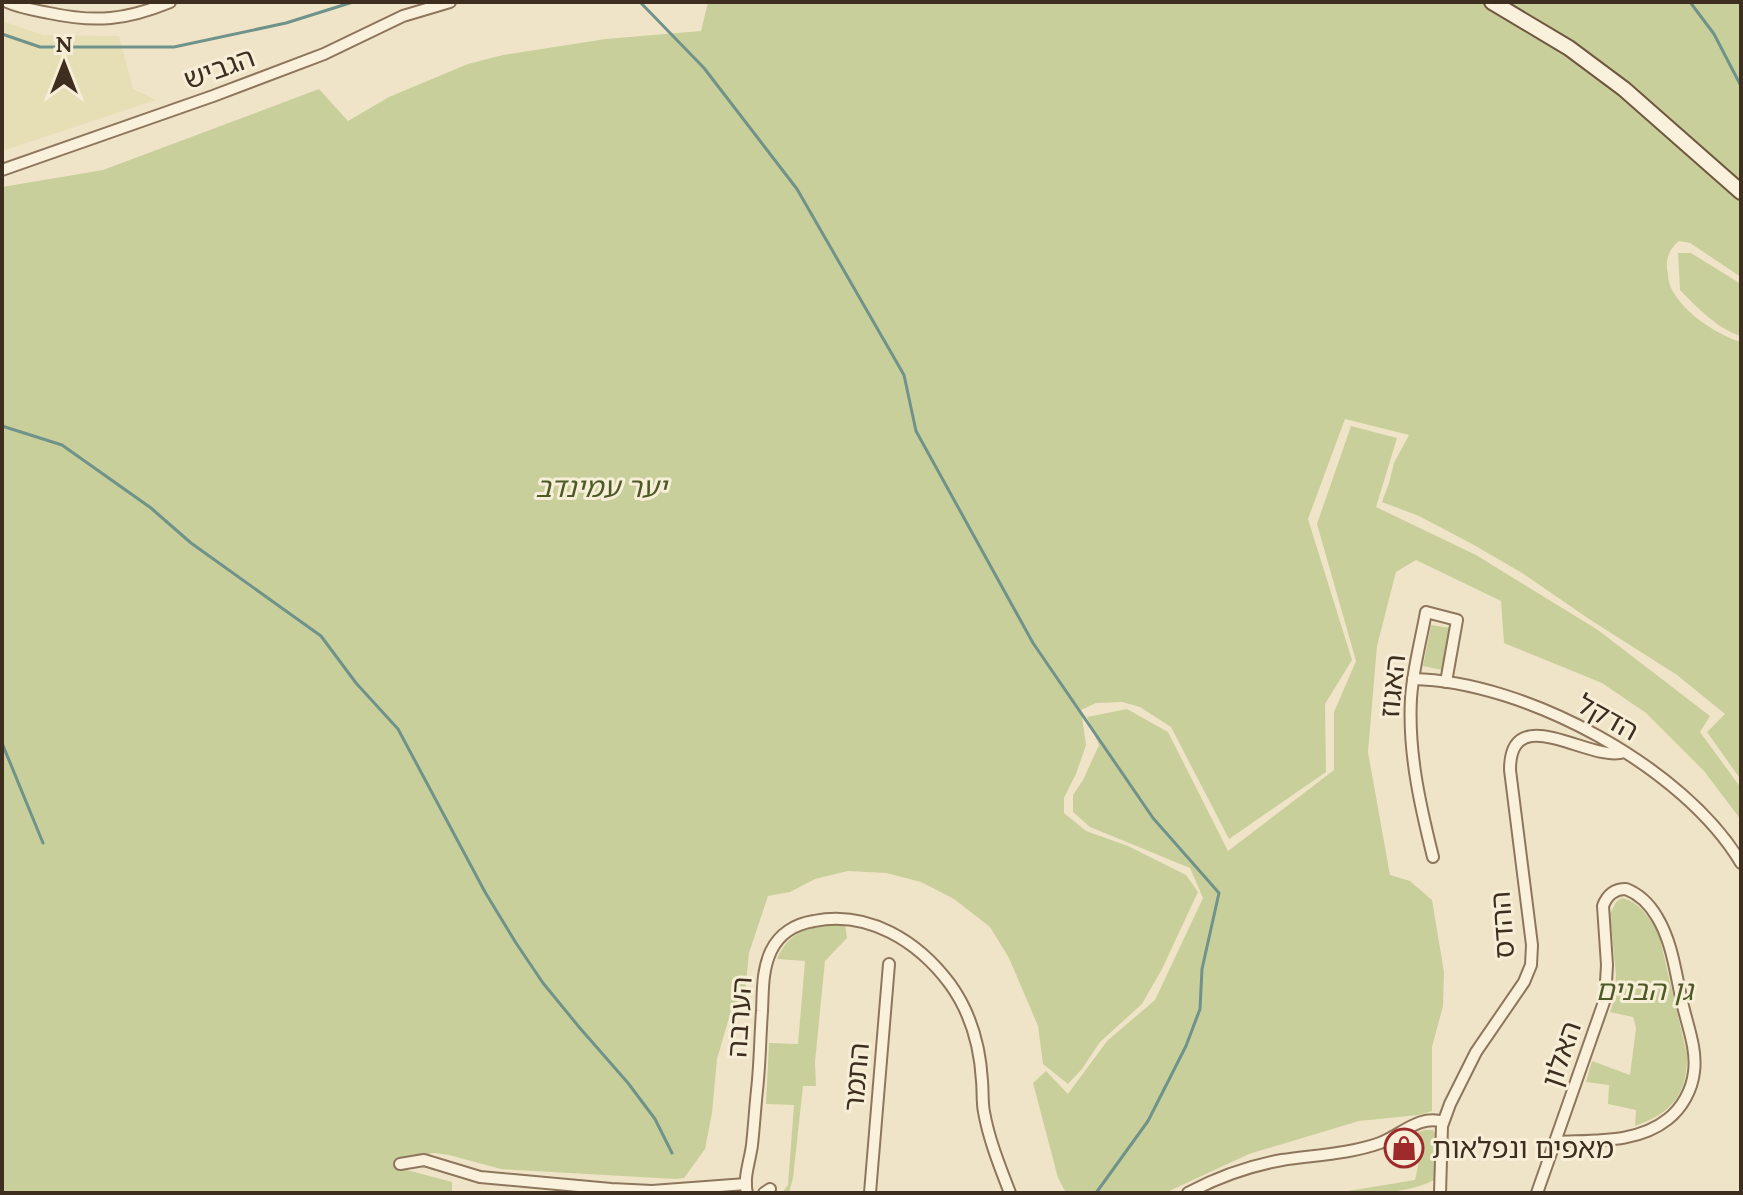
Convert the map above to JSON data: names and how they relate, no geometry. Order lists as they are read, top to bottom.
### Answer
{
  "streets": {
    "street": [
      "הגביש",
      "האגוז",
      "הדקל",
      "ההדס",
      "הערבה",
      "האלון",
      "התמר"
    ]
  },
  "crossings": [
    ["האגוז", "הדקל"],
    ["הדקל", "ההדס"]
  ],
  "parks": ["יער עמינדב", "גן הבנים"],
  "places": {
    "shop": ["מאפים ונפלאות"]
  },
  "north": "top"
}
